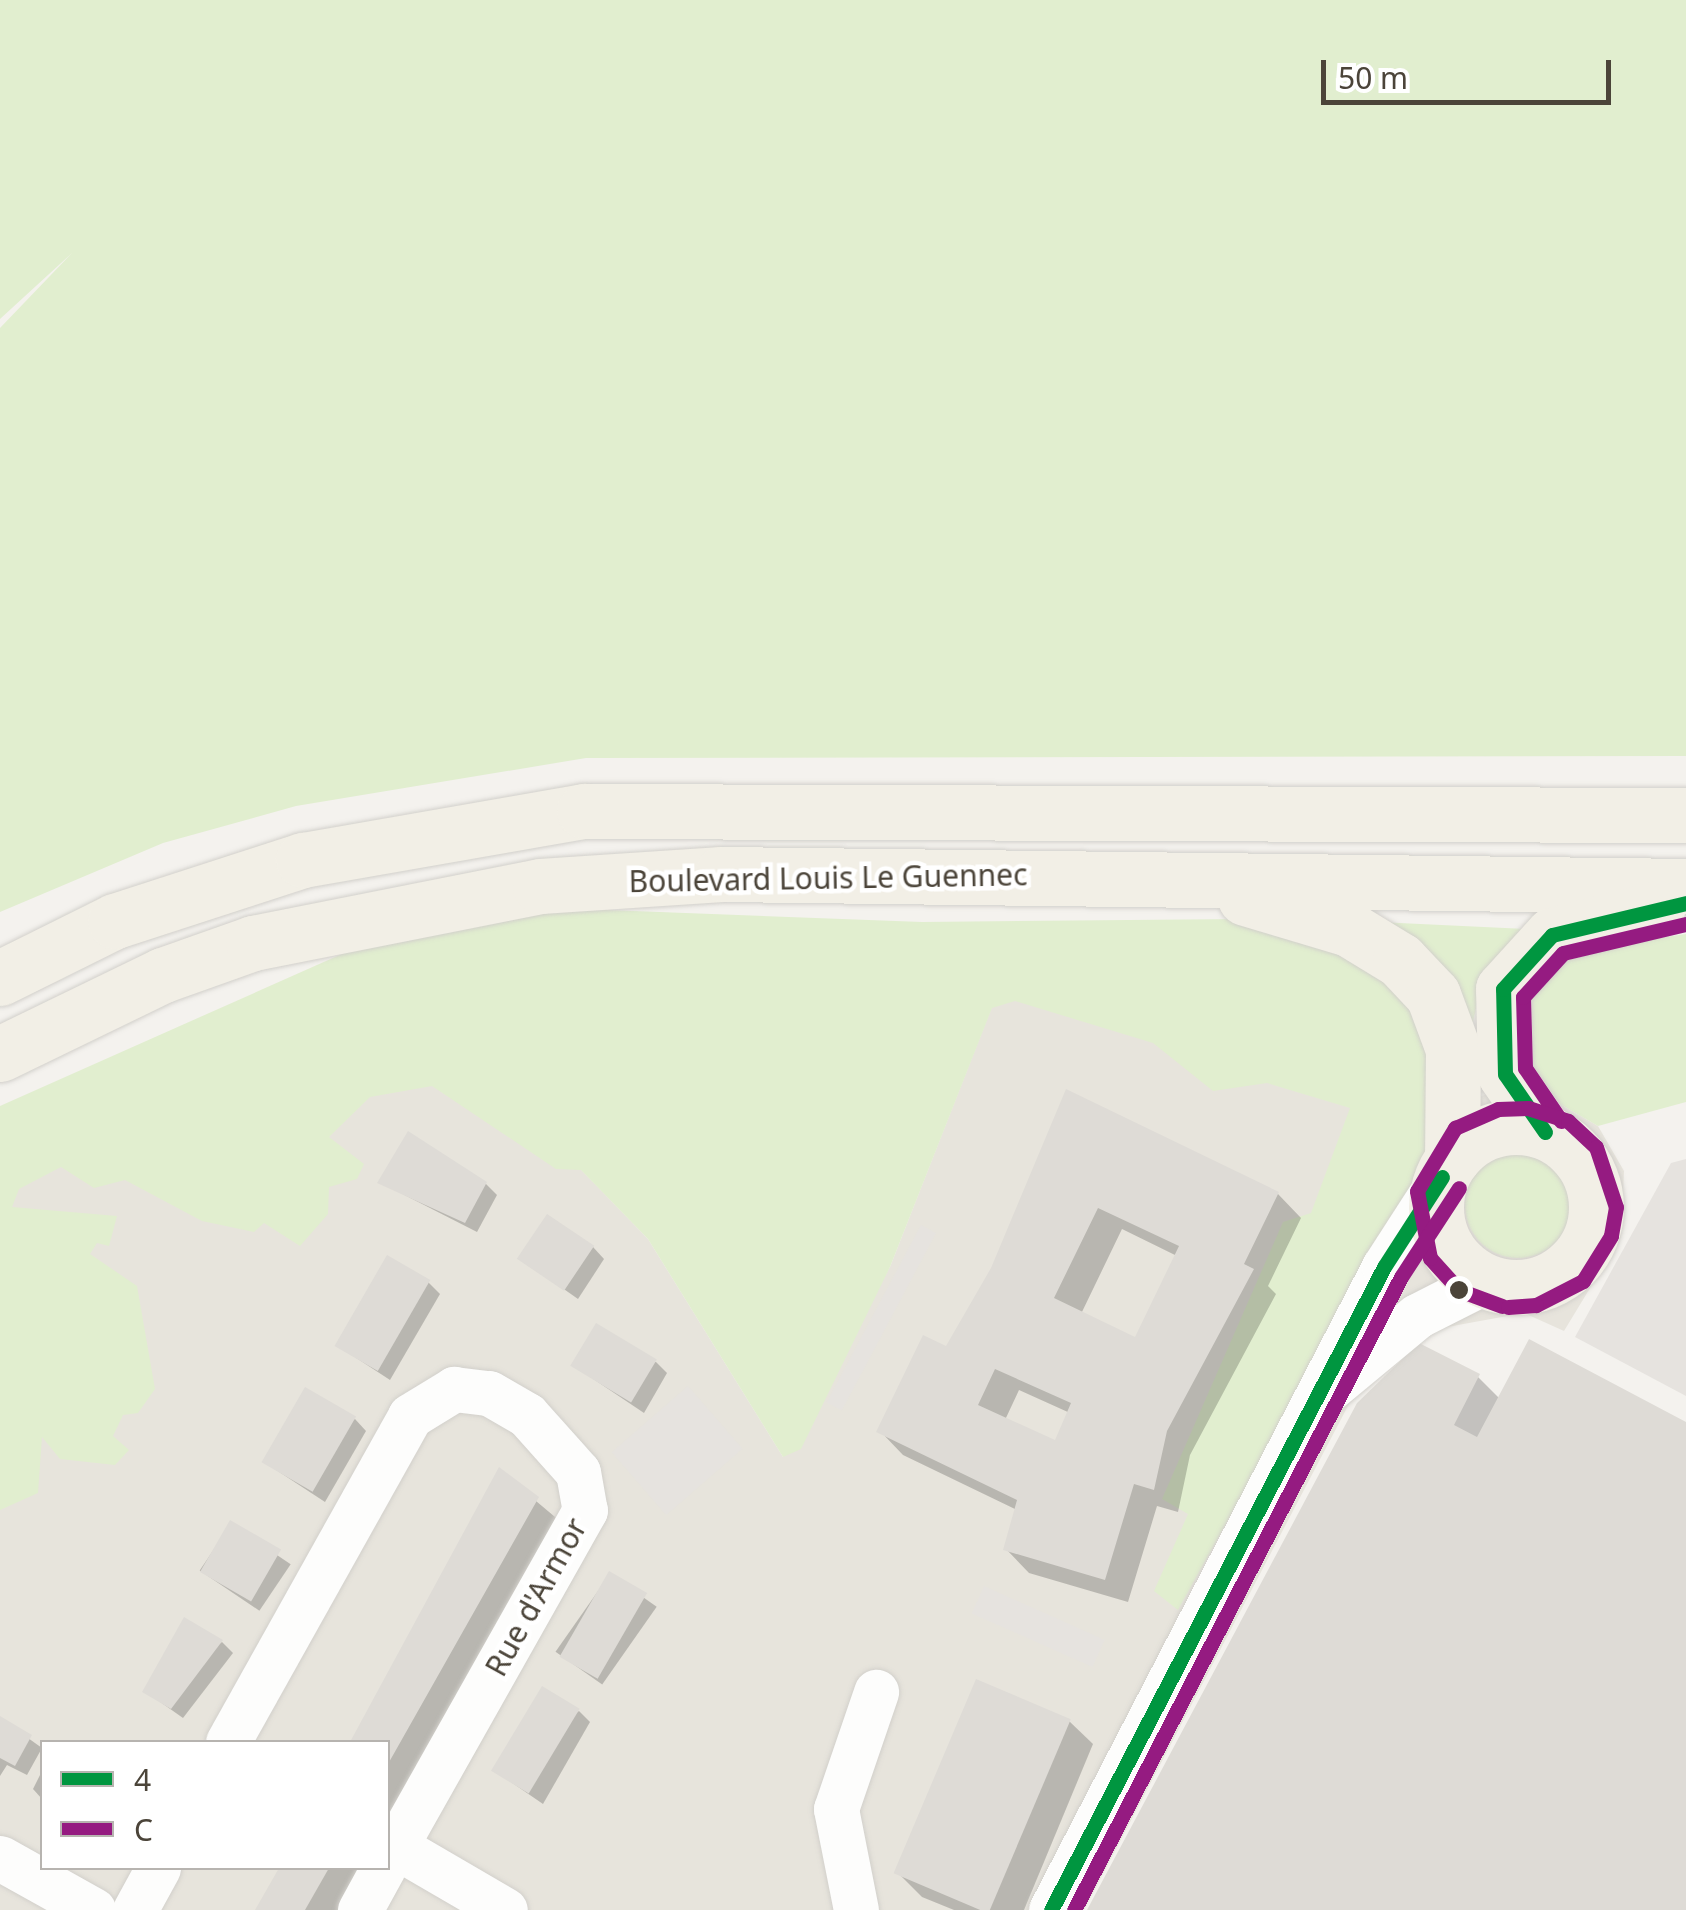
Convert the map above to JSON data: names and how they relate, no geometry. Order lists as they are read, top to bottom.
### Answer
{
  "streets": {
    "main road": ["Boulevard Louis Le Guennec"],
    "street": ["Rue d'Armor"]
  },
  "lines": ["transit line 4", "transit line C"],
  "legend": ["4", "C"],
  "scale_bar": "50 m"
}
